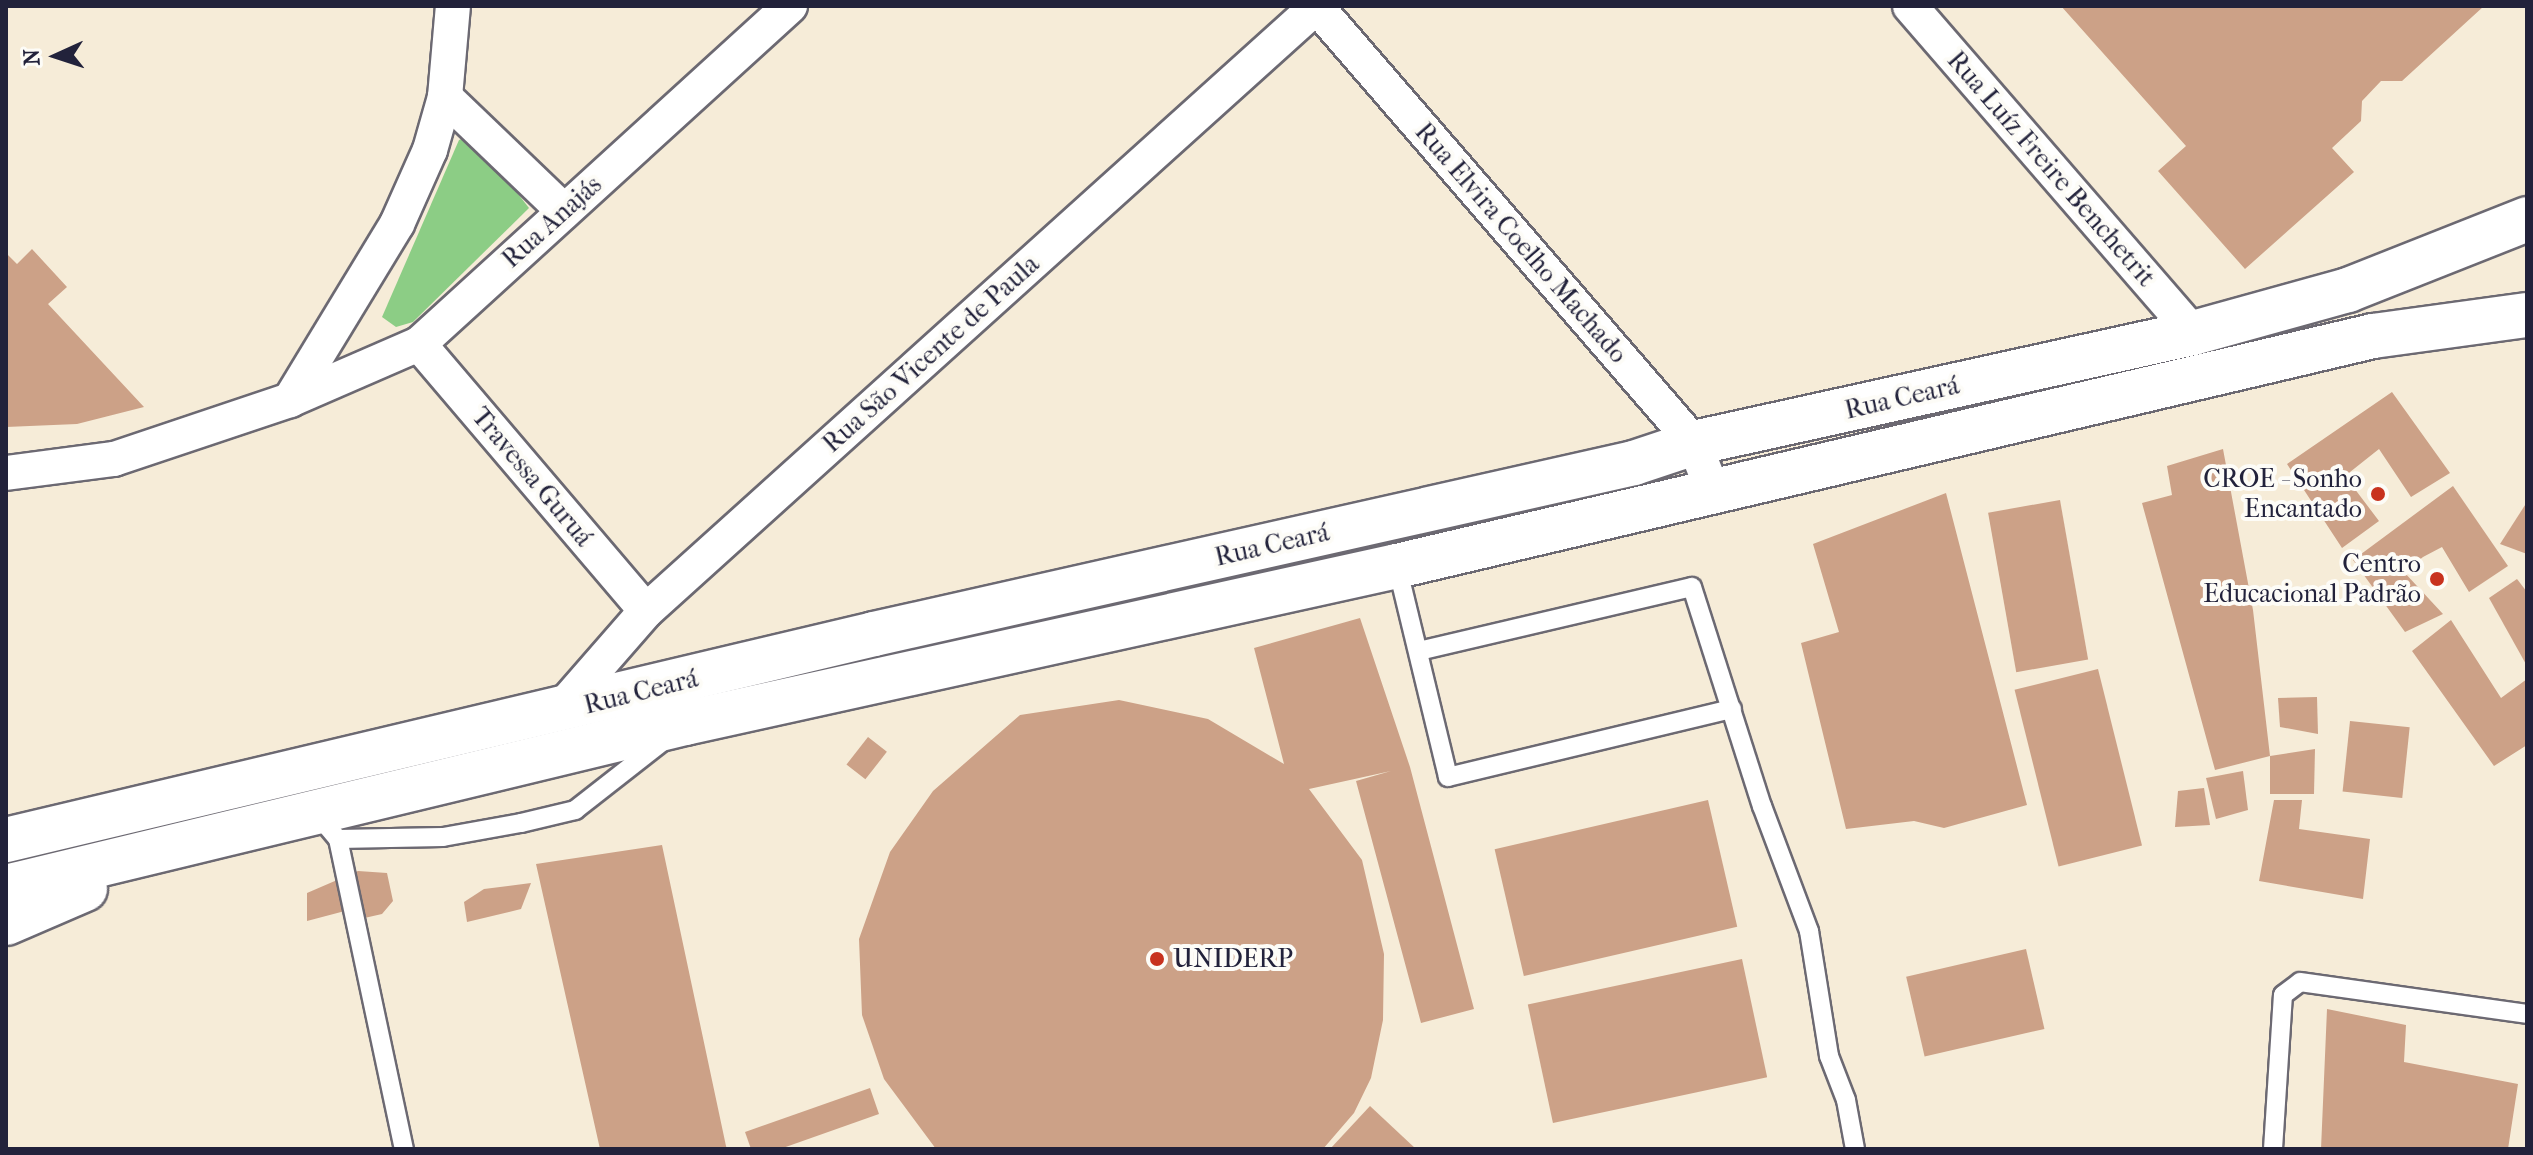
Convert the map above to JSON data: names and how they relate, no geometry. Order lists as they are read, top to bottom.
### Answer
{
  "streets": {
    "main road": ["Rua Ceará"],
    "street": [
      "Rua Luíz Freire Benchetrit",
      "Rua Anajás",
      "Rua Elvira Coelho Machado",
      "Rua São Vicente de Paula",
      "Travessa Guruá"
    ]
  },
  "crossings": [
    ["Rua Luíz Freire Benchetrit", "Rua Ceará"],
    ["Rua Anajás", "Travessa Guruá"],
    ["Rua Elvira Coelho Machado", "Rua São Vicente de Paula"],
    ["Rua Elvira Coelho Machado", "Rua Ceará"],
    ["Rua São Vicente de Paula", "Rua Ceará"],
    ["Rua São Vicente de Paula", "Travessa Guruá"]
  ],
  "places": ["CROE - Sonho Encantado", "Centro Educacional Padrão", "UNIDERP"],
  "north": "left"
}
